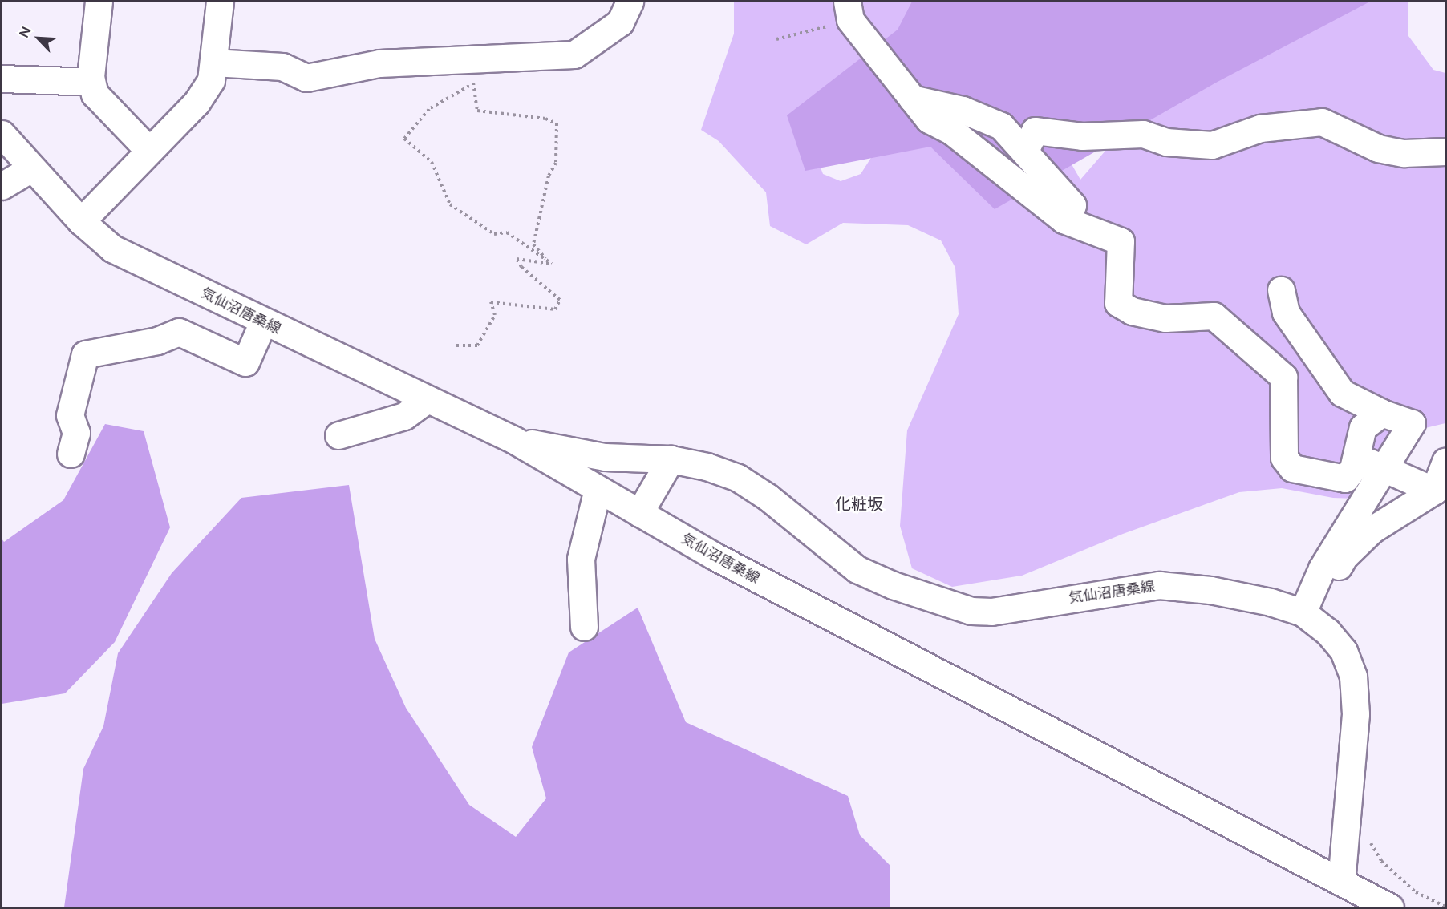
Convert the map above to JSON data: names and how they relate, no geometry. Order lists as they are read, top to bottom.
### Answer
{
  "streets": {
    "main road": ["気仙沼唐桑線"]
  },
  "districts": ["化粧坂"],
  "north": "top left"
}
